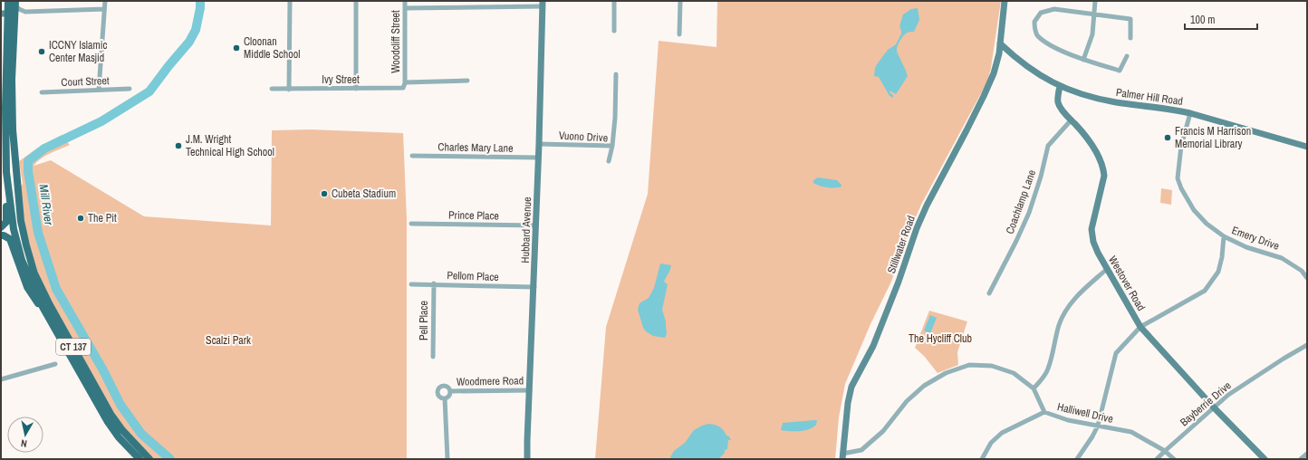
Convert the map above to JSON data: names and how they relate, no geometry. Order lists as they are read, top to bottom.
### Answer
{
  "streets": {
    "main road": ["CT 137"],
    "street": [
      "Woodcliff Street",
      "Ivy Street",
      "Court Street",
      "Palmer Hill Road",
      "Vuono Drive",
      "Charles Mary Lane",
      "Coachlamp Lane",
      "Prince Place",
      "Hubbard Avenue",
      "Emery Drive",
      "Stillwater Road",
      "Pellom Place",
      "Westover Road",
      "Pell Place",
      "Woodmere Road",
      "Bayberrie Drive",
      "Halliwell Drive"
    ]
  },
  "crossings": [
    ["Woodcliff Street", "Ivy Street"],
    ["Palmer Hill Road", "Emery Drive"],
    ["Palmer Hill Road", "Stillwater Road"],
    ["Palmer Hill Road", "Westover Road"],
    ["Vuono Drive", "Hubbard Avenue"],
    ["Charles Mary Lane", "Hubbard Avenue"],
    ["Coachlamp Lane", "Westover Road"],
    ["Prince Place", "Hubbard Avenue"],
    ["Hubbard Avenue", "Pellom Place"],
    ["Hubbard Avenue", "Woodmere Road"],
    ["Stillwater Road", "Halliwell Drive"],
    ["Pellom Place", "Pell Place"],
    ["Westover Road", "Bayberrie Drive"],
    ["Bayberrie Drive", "Halliwell Drive"]
  ],
  "water": ["Mill River"],
  "parks": ["The Hycliff Club", "Scalzi Park"],
  "places": [
    "Cloonan Middle School",
    "ICCNY Islamic Center Masjid",
    "Francis M Harrison Memorial Library",
    "J.M. Wright Technical High School",
    "Cubeta Stadium",
    "The Pit"
  ],
  "scale_bar": "100 m",
  "north": "bottom"
}
